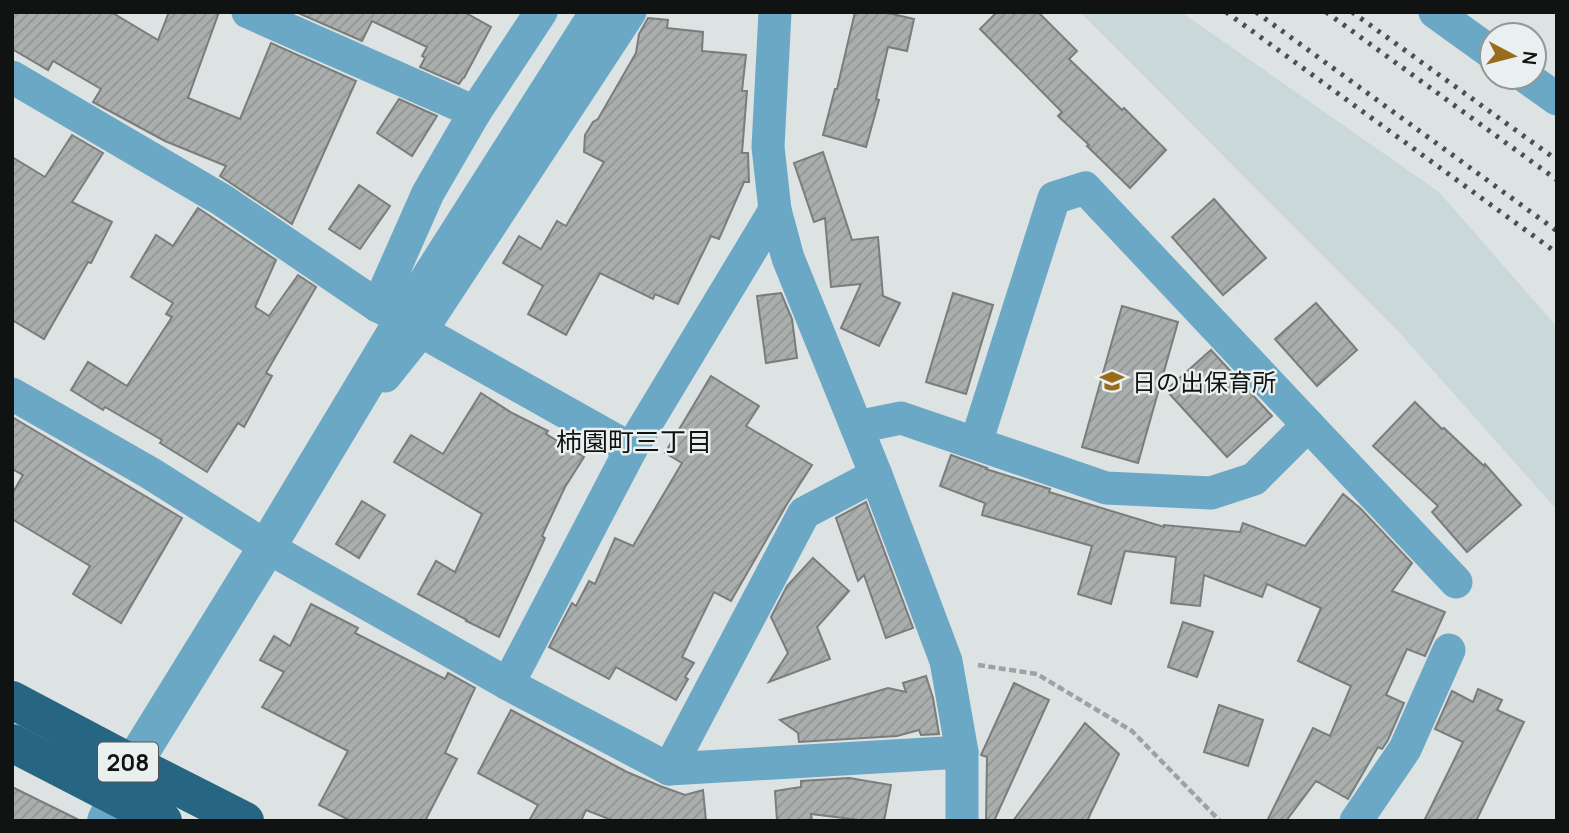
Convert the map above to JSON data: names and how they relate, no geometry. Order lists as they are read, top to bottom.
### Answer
{
  "streets": {
    "highway": ["208"]
  },
  "districts": ["柿園町三丁目"],
  "places": {
    "school or university": ["日の出保育所"]
  },
  "north": "right"
}
